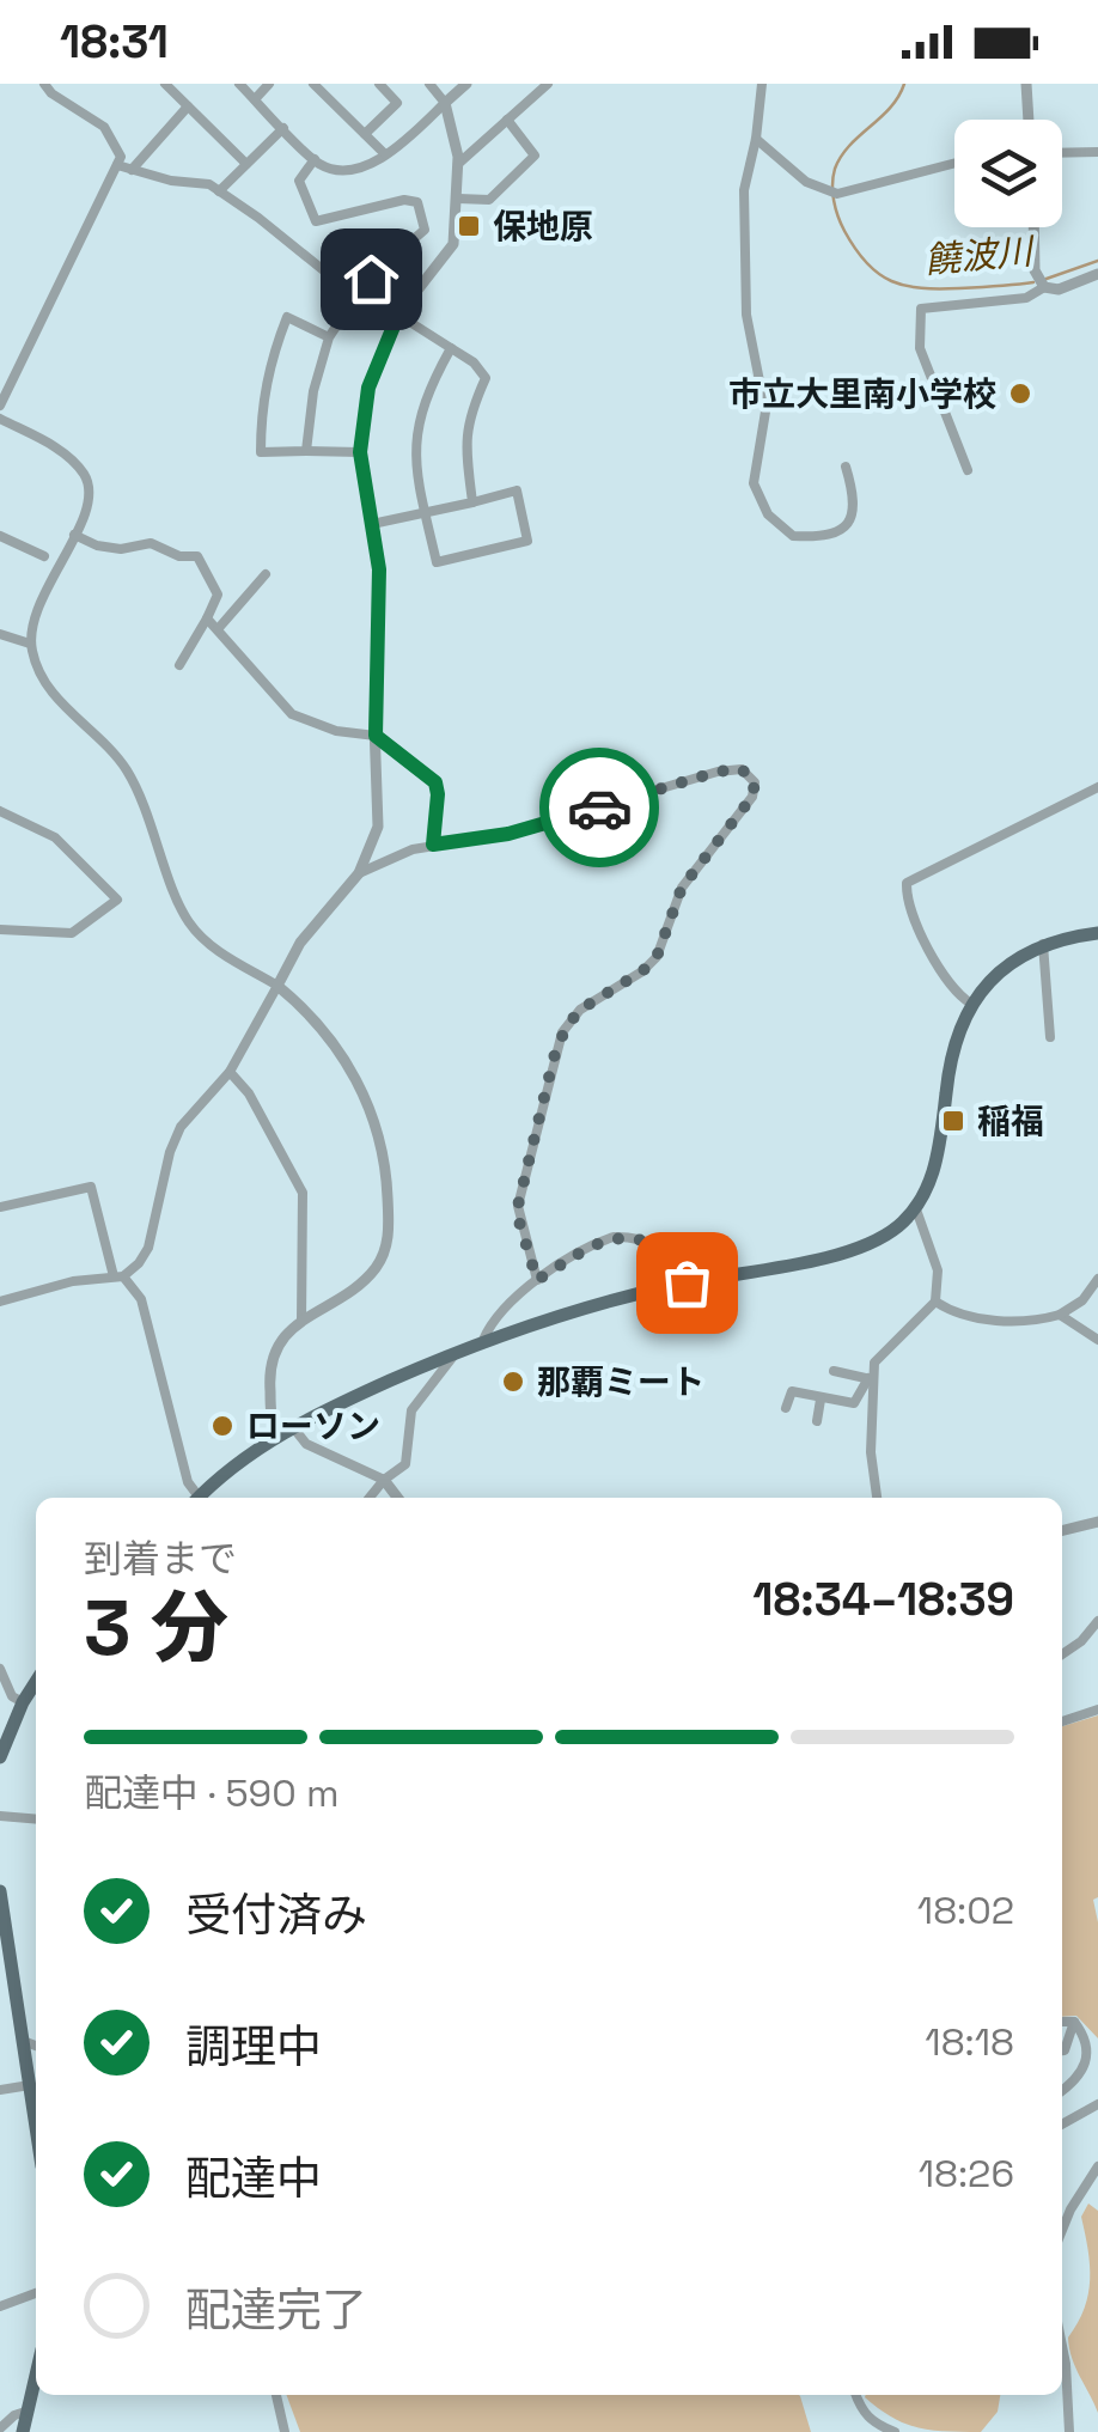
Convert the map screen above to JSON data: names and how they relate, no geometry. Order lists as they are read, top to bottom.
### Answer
{
  "water": ["饒波川"],
  "places": {
    "transit": ["保地原", "稲福"],
    "other": ["市立大里南小学校", "那覇ミート", "ローソン"]
  },
  "page": {
    "status": "18:31",
    "heading": ["3 分", "到着まで", "18:34–18:39"],
    "bar": "配達中 · 590 m",
    "list": [
      ["受付済み", "18:02"],
      ["調理中", "18:18"],
      ["配達中", "18:26"],
      "配達完了"
    ]
  }
}
